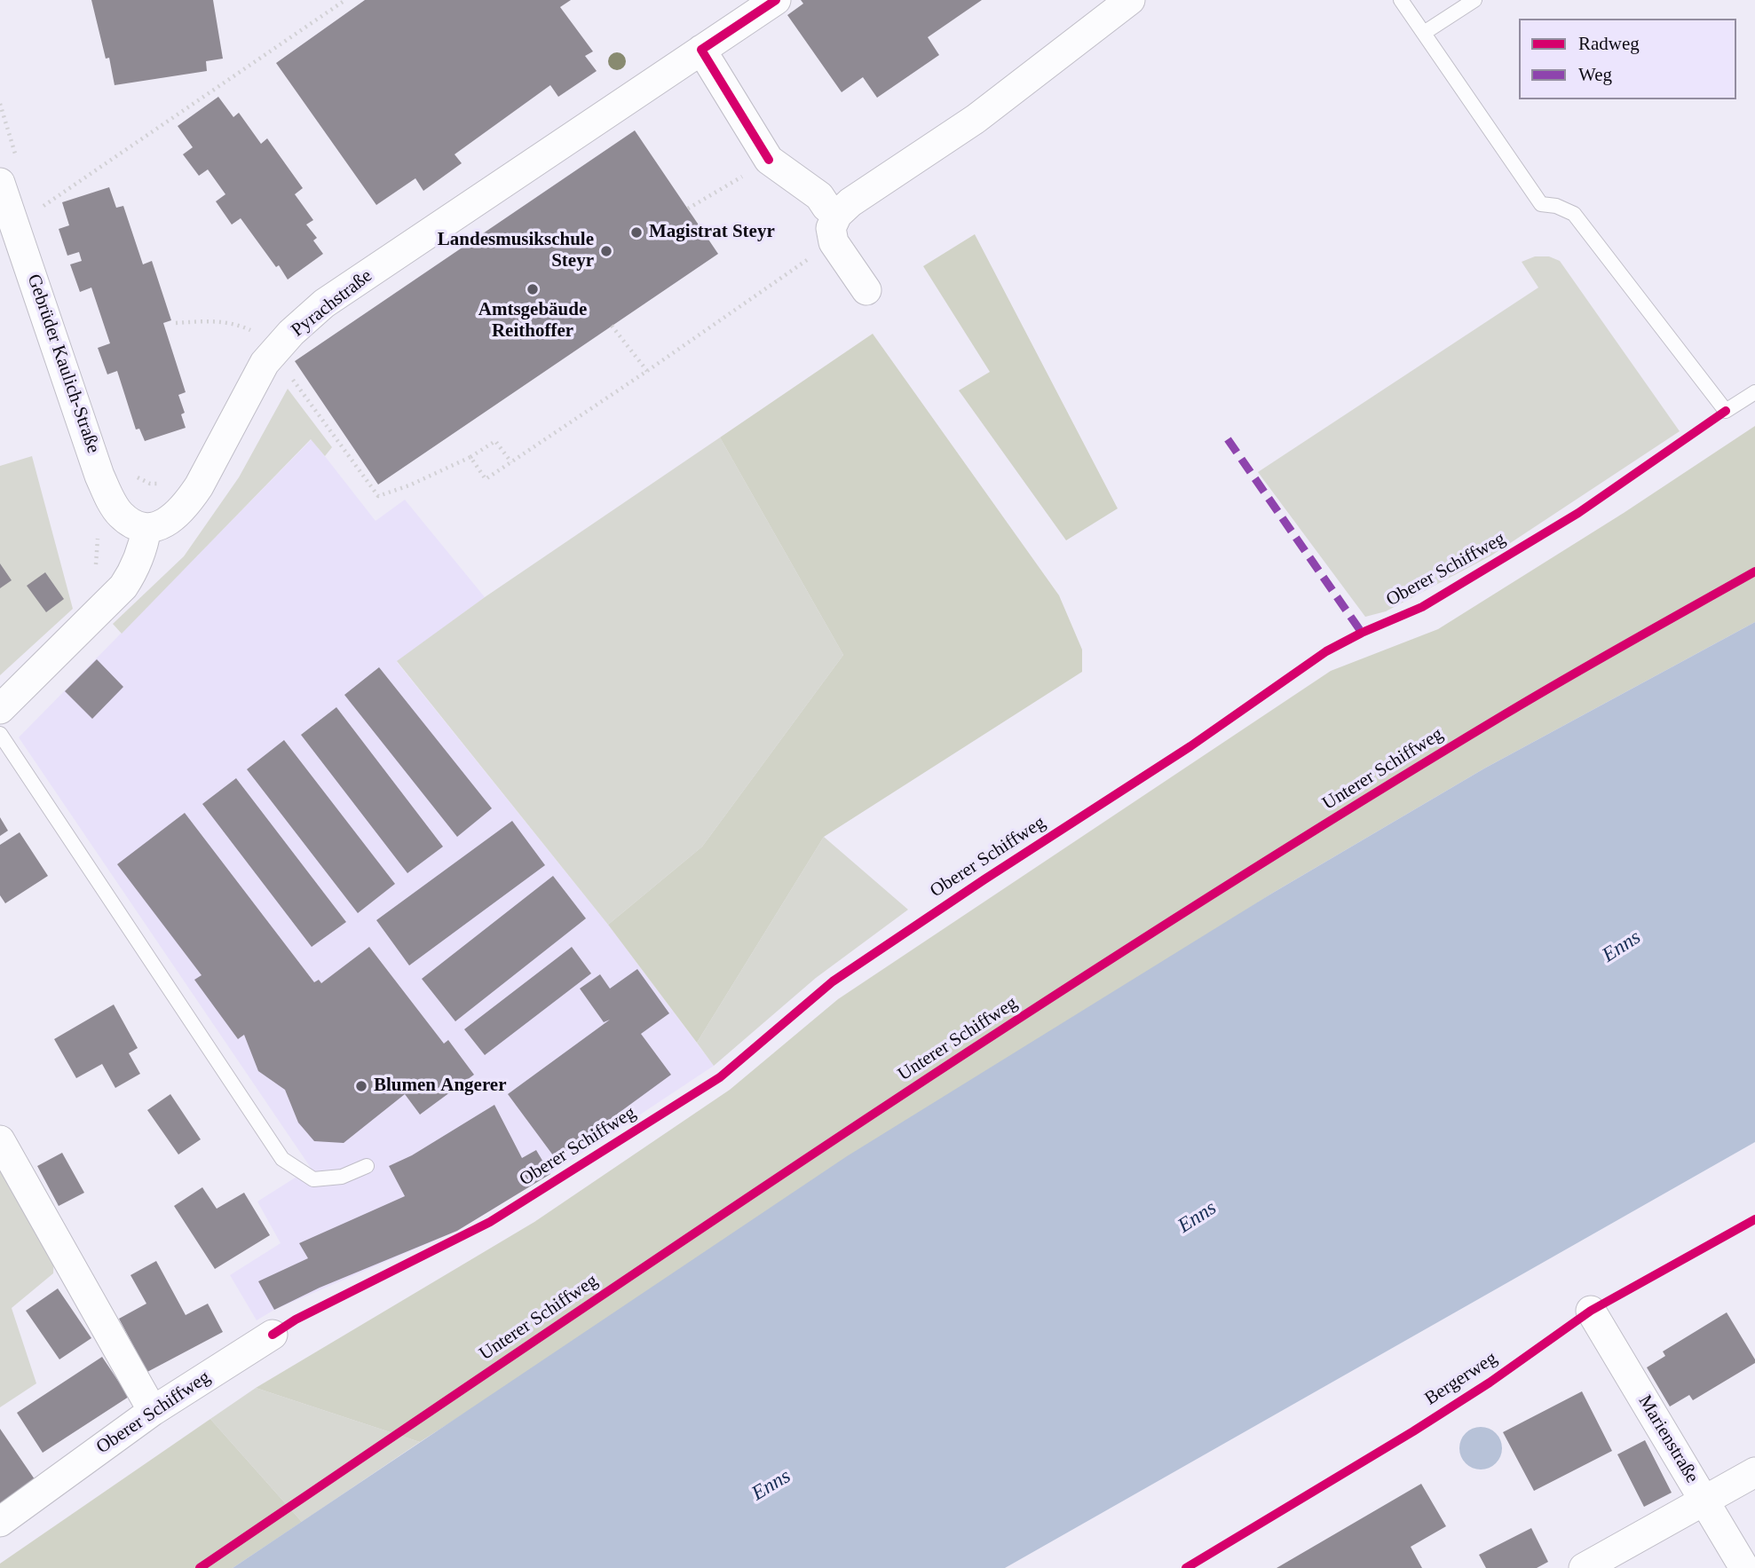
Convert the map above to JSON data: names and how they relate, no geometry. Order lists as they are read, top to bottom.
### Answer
{
  "streets": {
    "street": [
      "Pyrachstraße",
      "Gebrüder Kaulich-Straße",
      "Oberer Schiffweg",
      "Marienstraße"
    ],
    "cycle path": ["Unterer Schiffweg", "Bergerweg"]
  },
  "crossings": [
    ["Pyrachstraße", "Gebrüder Kaulich-Straße"]
  ],
  "water": ["Enns"],
  "places": [
    "Magistrat Steyr",
    "Landesmusikschule Steyr",
    "Amtsgebäude Reithoffer",
    "Blumen Angerer"
  ],
  "legend": ["Radweg", "Weg"]
}
